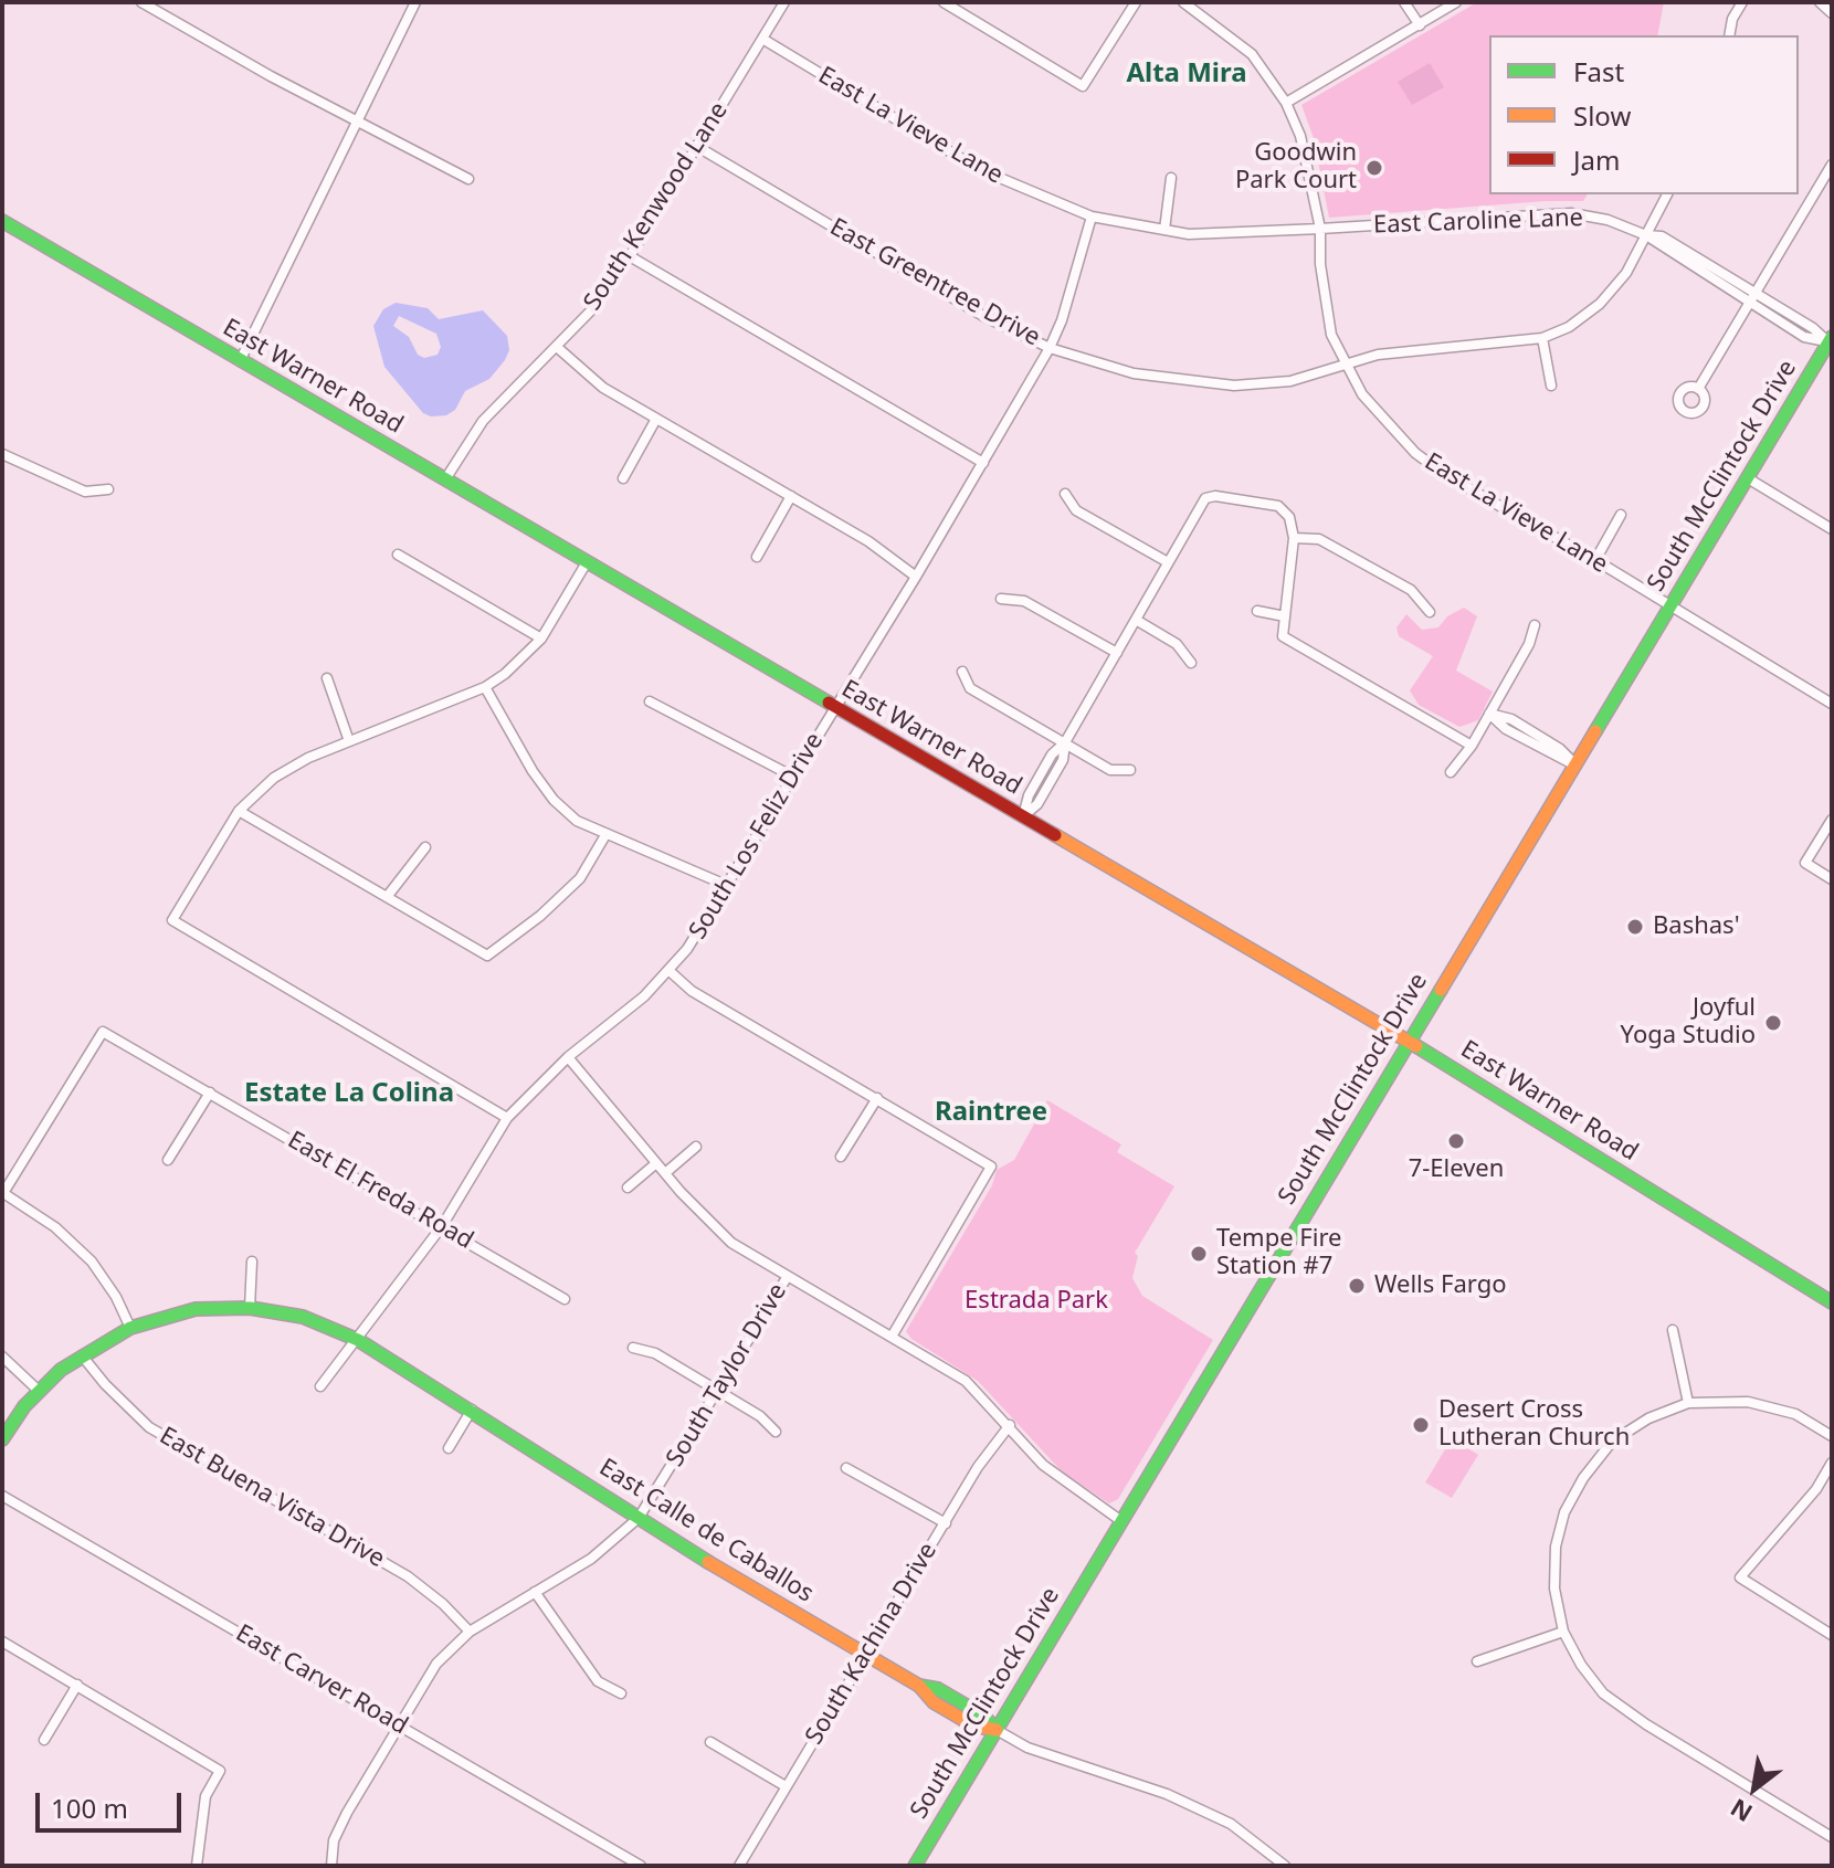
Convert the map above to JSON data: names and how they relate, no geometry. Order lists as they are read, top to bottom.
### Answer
{
  "streets": {
    "main road": ["East Warner Road", "South McClintock Drive", "East Calle de Caballos"],
    "street": [
      "East La Vieve Lane",
      "South Kenwood Lane",
      "East Caroline Lane",
      "East Greentree Drive",
      "South Los Feliz Drive",
      "East El Freda Road",
      "South Taylor Drive",
      "East Buena Vista Drive",
      "South Kachina Drive",
      "East Carver Road"
    ]
  },
  "crossings": [
    ["East La Vieve Lane", "South Kenwood Lane"],
    ["East La Vieve Lane", "East Caroline Lane"],
    ["East La Vieve Lane", "East Greentree Drive"],
    ["East La Vieve Lane", "South McClintock Drive"],
    ["East La Vieve Lane", "South Los Feliz Drive"],
    ["South Kenwood Lane", "East Greentree Drive"],
    ["South Kenwood Lane", "East Warner Road"],
    ["East Caroline Lane", "South McClintock Drive"],
    ["East Greentree Drive", "South Los Feliz Drive"],
    ["East Warner Road", "South McClintock Drive"],
    ["East Warner Road", "South Los Feliz Drive"],
    ["South McClintock Drive", "East Calle de Caballos"],
    ["South Los Feliz Drive", "East El Freda Road"],
    ["South Los Feliz Drive", "East Calle de Caballos"],
    ["South Taylor Drive", "East Buena Vista Drive"],
    ["South Taylor Drive", "East Calle de Caballos"],
    ["South Taylor Drive", "East Carver Road"],
    ["East Buena Vista Drive", "East Calle de Caballos"],
    ["East Calle de Caballos", "South Kachina Drive"]
  ],
  "districts": ["Alta Mira", "Estate La Colina", "Raintree"],
  "parks": ["Estrada Park"],
  "places": [
    "Goodwin Park Court",
    "Bashas'",
    "Joyful Yoga Studio",
    "7-Eleven",
    "Tempe Fire Station #7",
    "Wells Fargo",
    "Desert Cross Lutheran Church"
  ],
  "legend": ["Fast", "Slow", "Jam"],
  "scale_bar": "100 m",
  "north": "bottom left"
}
